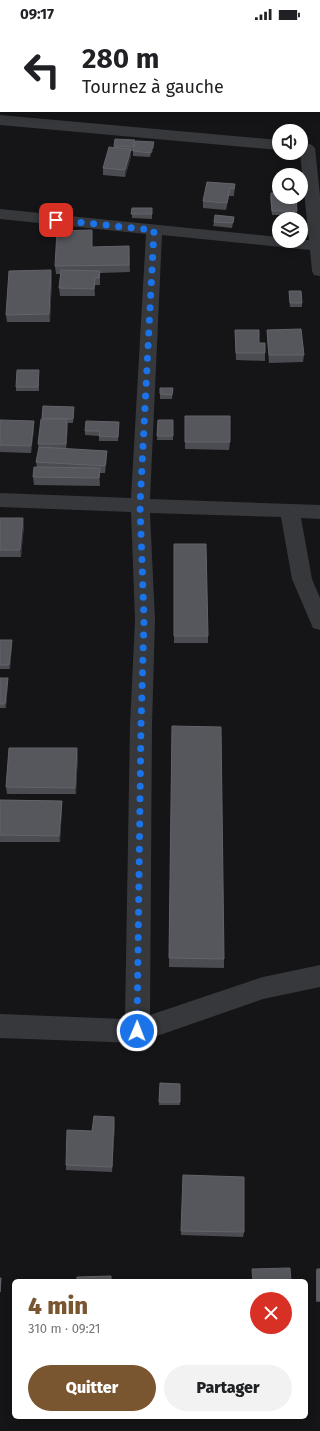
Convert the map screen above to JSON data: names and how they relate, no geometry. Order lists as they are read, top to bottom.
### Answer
{
  "page": {
    "status": "09:17",
    "turn": ["280 m", "Tournez à gauche"],
    "heading": ["4 min", "310 m · 09:21"],
    "buttons": ["Quitter", "Partager"]
  }
}
